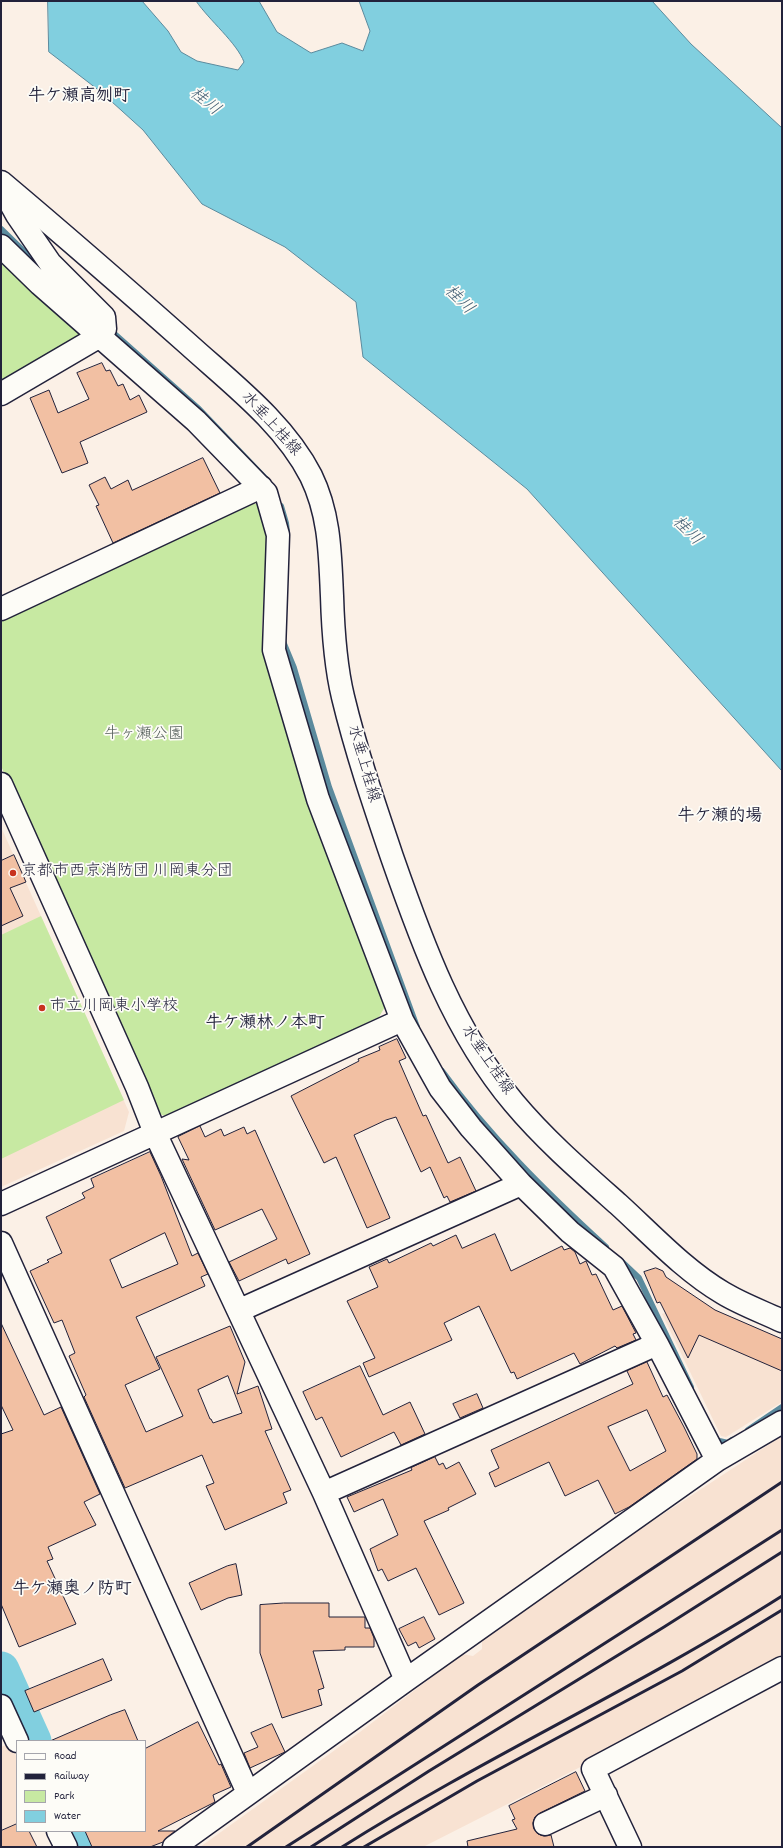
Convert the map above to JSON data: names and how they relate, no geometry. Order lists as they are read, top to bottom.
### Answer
{
  "streets": {
    "street": ["水垂上桂線"]
  },
  "districts": [
    "牛ケ瀬高刎町",
    "牛ケ瀬的場",
    "牛ケ瀬林ノ本町",
    "牛ケ瀬奥ノ防町"
  ],
  "water": ["桂川"],
  "parks": ["牛ヶ瀬公園"],
  "places": ["京都市西京消防団 川岡東分団", "市立川岡東小学校"],
  "legend": [
    "Road",
    "Railway",
    "Park",
    "Water"
  ]
}
